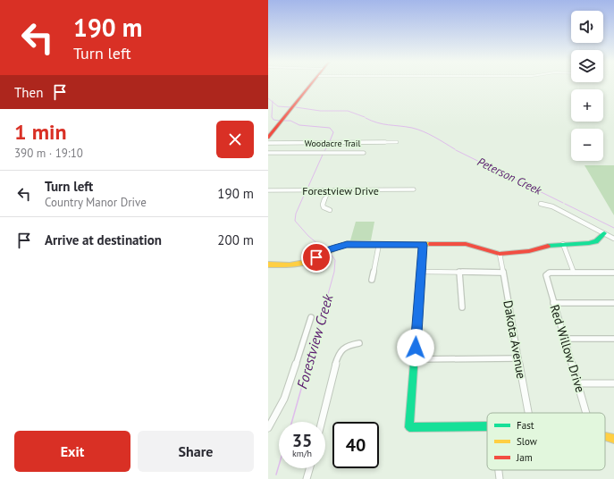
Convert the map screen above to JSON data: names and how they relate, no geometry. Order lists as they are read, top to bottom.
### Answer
{
  "streets": {
    "street": [
      "Woodacre Trail",
      "Forestview Drive",
      "Dakota Avenue",
      "Red Willow Drive"
    ]
  },
  "water": ["Peterson Creek", "Forestview Creek"],
  "legend": ["Fast", "Slow", "Jam"],
  "page": {
    "turn": ["190 m", "Turn left"],
    "map_buttons": ["+", "−"],
    "then": "Then",
    "heading": ["1 min", "390 m · 19:10"],
    "list": [
      {
        "name": "Turn left",
        "note": "Country Manor Drive",
        "value": "190 m"
      },
      {
        "name": "Arrive at destination",
        "value": "200 m"
      }
    ],
    "speed": "35 km/h",
    "limit": "40",
    "buttons": ["Exit", "Share"]
  }
}
